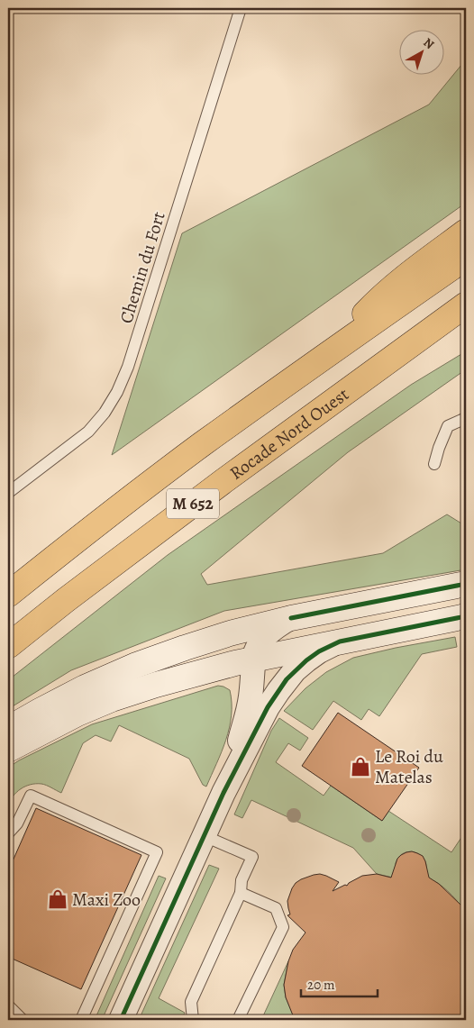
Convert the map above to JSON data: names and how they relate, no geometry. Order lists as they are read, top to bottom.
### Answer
{
  "streets": {
    "highway": ["Rocade Nord Ouest", "M 652"],
    "lane": ["Chemin du Fort"]
  },
  "places": {
    "shop": ["Le Roi du Matelas", "Maxi Zoo"]
  },
  "scale_bar": "20 m",
  "north": "top right"
}
